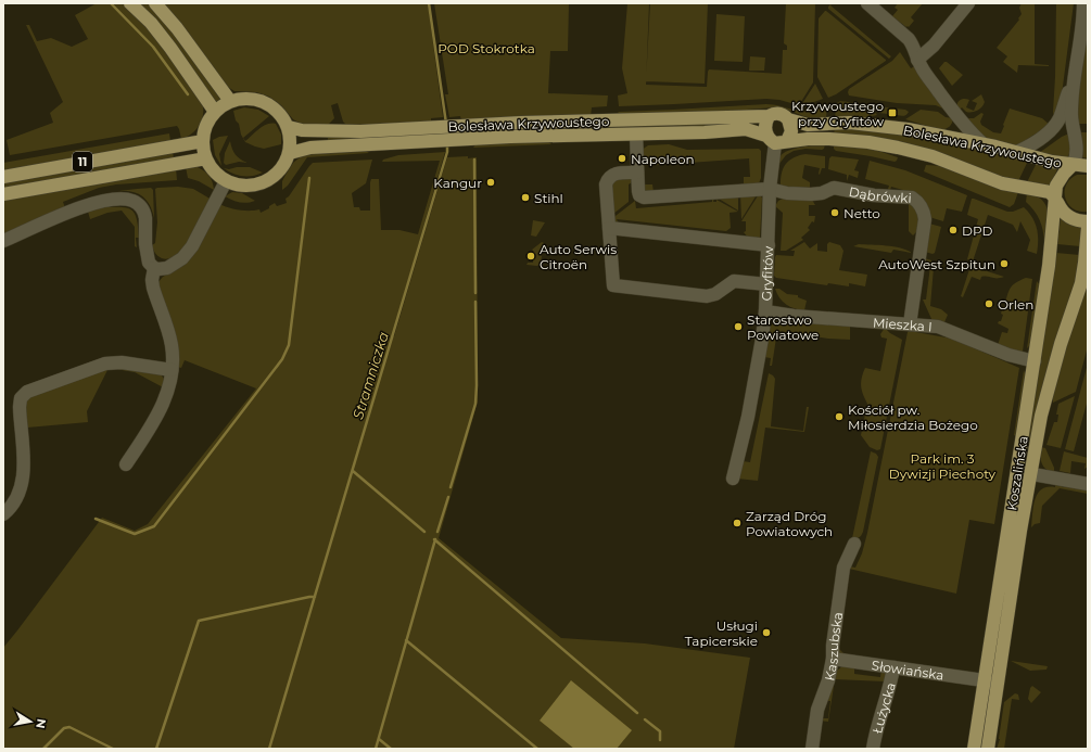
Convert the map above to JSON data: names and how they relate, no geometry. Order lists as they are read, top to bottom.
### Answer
{
  "streets": {
    "main road": ["Bolesława Krzywoustego", "11", "Koszalińska"],
    "street": [
      "Dąbrówki",
      "Gryfitów",
      "Mieszka I",
      "Kaszubska",
      "Słowiańska",
      "Łużycka"
    ]
  },
  "crossings": [
    ["Bolesława Krzywoustego", "11"],
    ["Bolesława Krzywoustego", "Gryfitów"],
    ["Bolesława Krzywoustego", "Koszalińska"],
    ["Dąbrówki", "Gryfitów"],
    ["Dąbrówki", "Mieszka I"],
    ["Gryfitów", "Mieszka I"],
    ["Mieszka I", "Koszalińska"],
    ["Koszalińska", "Słowiańska"],
    ["Kaszubska", "Słowiańska"],
    ["Słowiańska", "Łużycka"]
  ],
  "water": ["Stramniczka"],
  "parks": ["POD Stokrotka", "Park im. 3 Dywizji Piechoty"],
  "places": {
    "transit": ["Krzywoustego przy Gryfitów"],
    "other": [
      "Napoleon",
      "Kangur",
      "Stihl",
      "Netto",
      "DPD",
      "Auto Serwis Citroën",
      "AutoWest Szpitun",
      "Orlen",
      "Starostwo Powiatowe",
      "Kościół pw. Miłosierdzia Bożego",
      "Zarząd Dróg Powiatowych",
      "Usługi Tapicerskie"
    ]
  },
  "north": "right"
}
